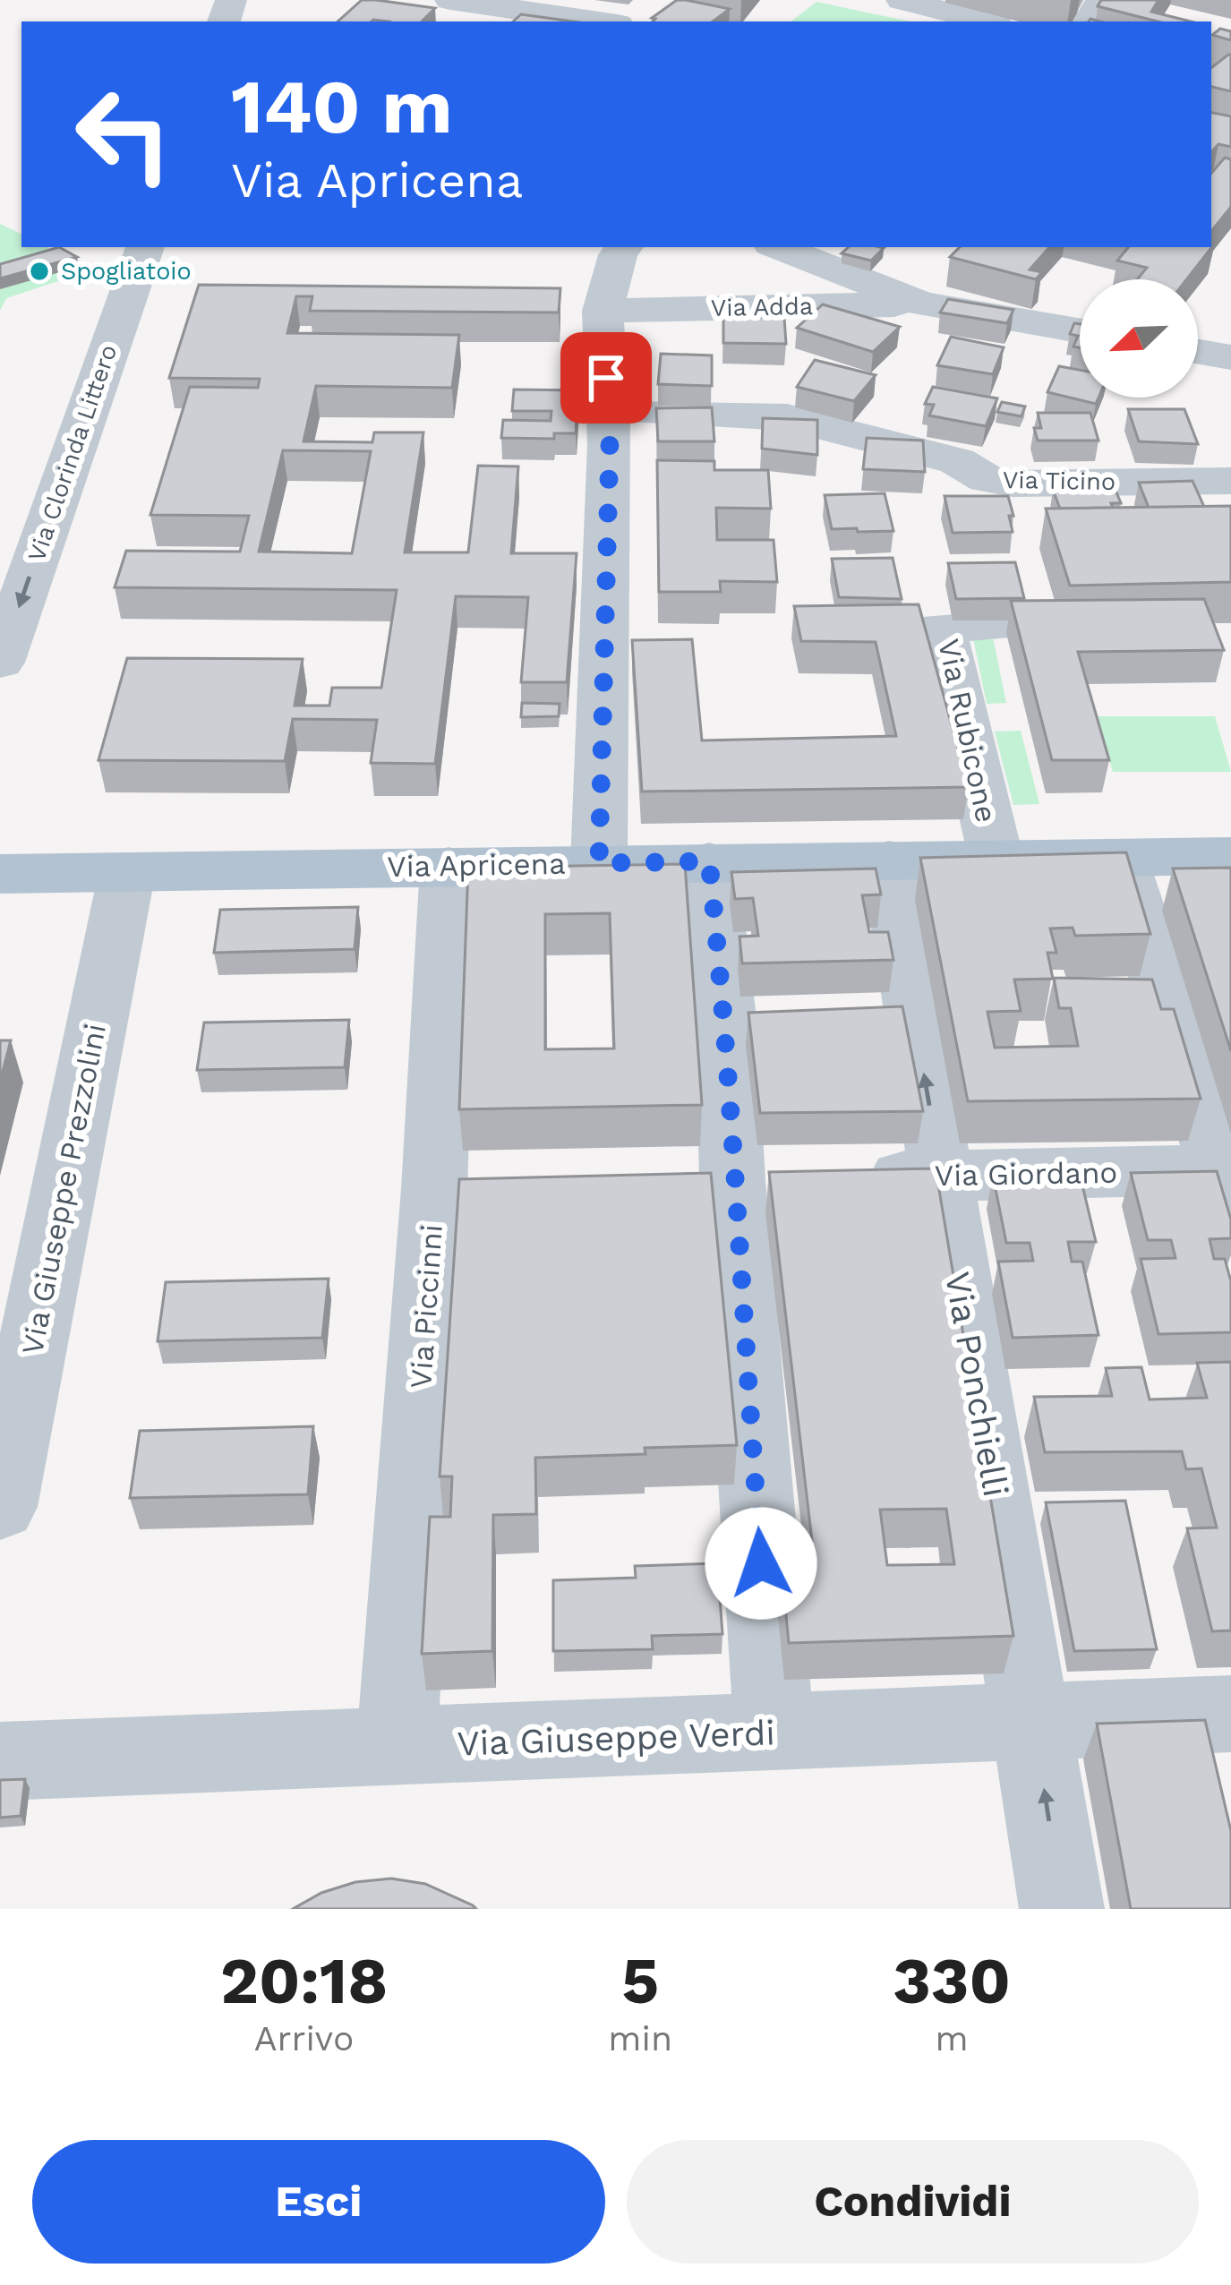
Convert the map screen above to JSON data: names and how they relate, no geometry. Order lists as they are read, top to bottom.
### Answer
{
  "streets": {
    "main road": ["Via Apricena"],
    "street": [
      "Via Adda",
      "Via Clorinda Littero",
      "Via Ticino",
      "Via Rubicone",
      "Via Giordano",
      "Via Giuseppe Prezzolini",
      "Via Piccinni",
      "Via Ponchielli",
      "Via Giuseppe Verdi"
    ]
  },
  "crossings": [
    ["Via Rubicone", "Via Apricena"],
    ["Via Apricena", "Via Giuseppe Prezzolini"],
    ["Via Apricena", "Via Piccinni"],
    ["Via Apricena", "Via Ponchielli"],
    ["Via Giordano", "Via Ponchielli"],
    ["Via Piccinni", "Via Giuseppe Verdi"],
    ["Via Ponchielli", "Via Giuseppe Verdi"]
  ],
  "one_way": ["Via Clorinda Littero"],
  "places": ["Spogliatoio"],
  "north": "bottom left",
  "page": {
    "turn": ["140 m", "Via Apricena"],
    "eta": [
      "20:18",
      "Arrivo",
      "5",
      "min",
      "330",
      "m"
    ],
    "buttons": ["Esci", "Condividi"]
  }
}
